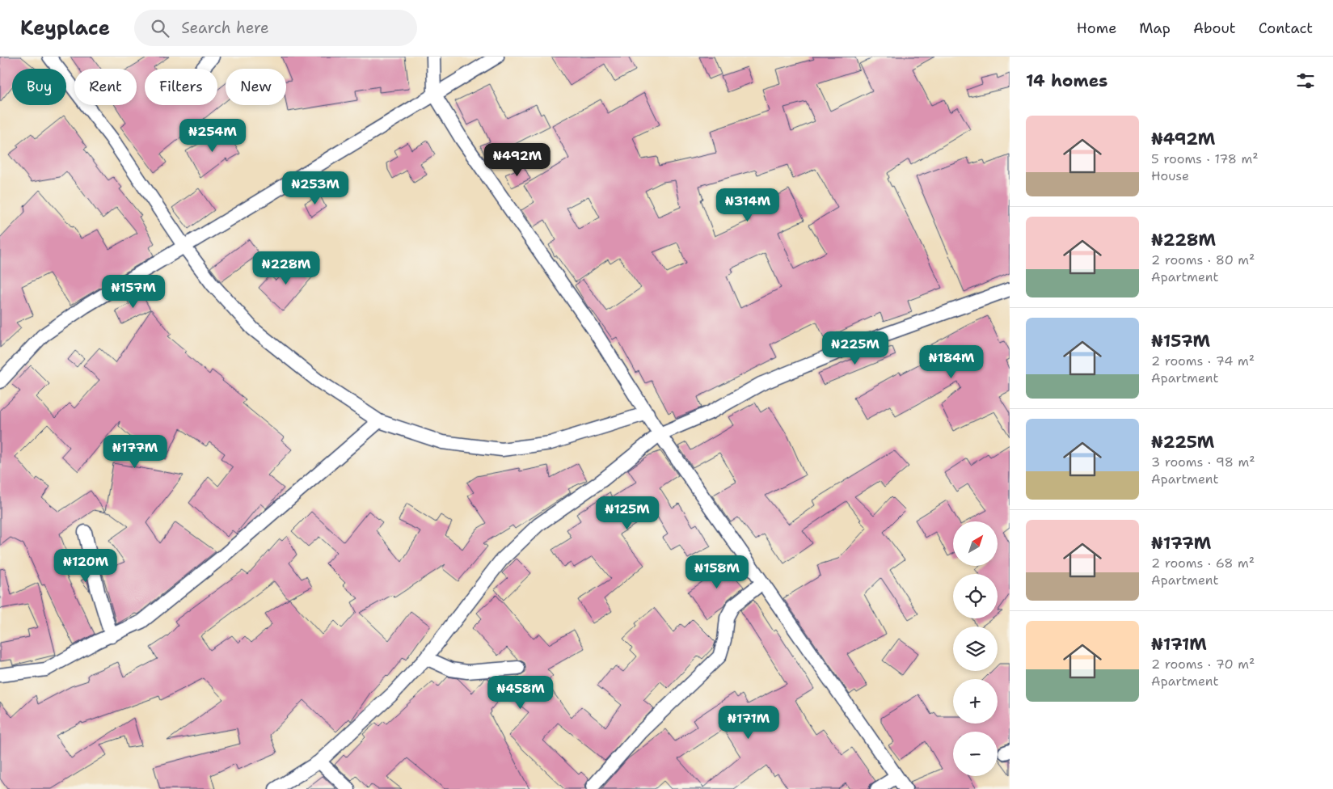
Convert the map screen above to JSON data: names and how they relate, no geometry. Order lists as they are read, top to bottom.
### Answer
{
  "north": "top right",
  "page": {
    "header": "Keyplace",
    "search": "Search here",
    "nav": [
      "Home",
      "Map",
      "About",
      "Contact"
    ],
    "heading": "14 homes",
    "chip": [
      "Buy",
      "Rent",
      "Filters",
      "New"
    ],
    "list": [
      {
        "name": "₦492M",
        "note": "5 rooms · 178 m² · House"
      },
      {
        "name": "₦228M",
        "note": "2 rooms · 80 m² · Apartment"
      },
      {
        "name": "₦157M",
        "note": "2 rooms · 74 m² · Apartment"
      },
      {
        "name": "₦225M",
        "note": "3 rooms · 98 m² · Apartment"
      },
      {
        "name": "₦177M",
        "note": "2 rooms · 68 m² · Apartment"
      },
      {
        "name": "₦171M",
        "note": "2 rooms · 70 m² · Apartment"
      }
    ],
    "price": [
      "₦254M",
      "₦492M",
      "₦253M",
      "₦314M",
      "₦228M",
      "₦157M",
      "₦225M",
      "₦184M",
      "₦177M",
      "₦125M",
      "₦120M",
      "₦158M",
      "₦458M",
      "₦171M"
    ],
    "map_buttons": ["+", "−"]
  }
}
